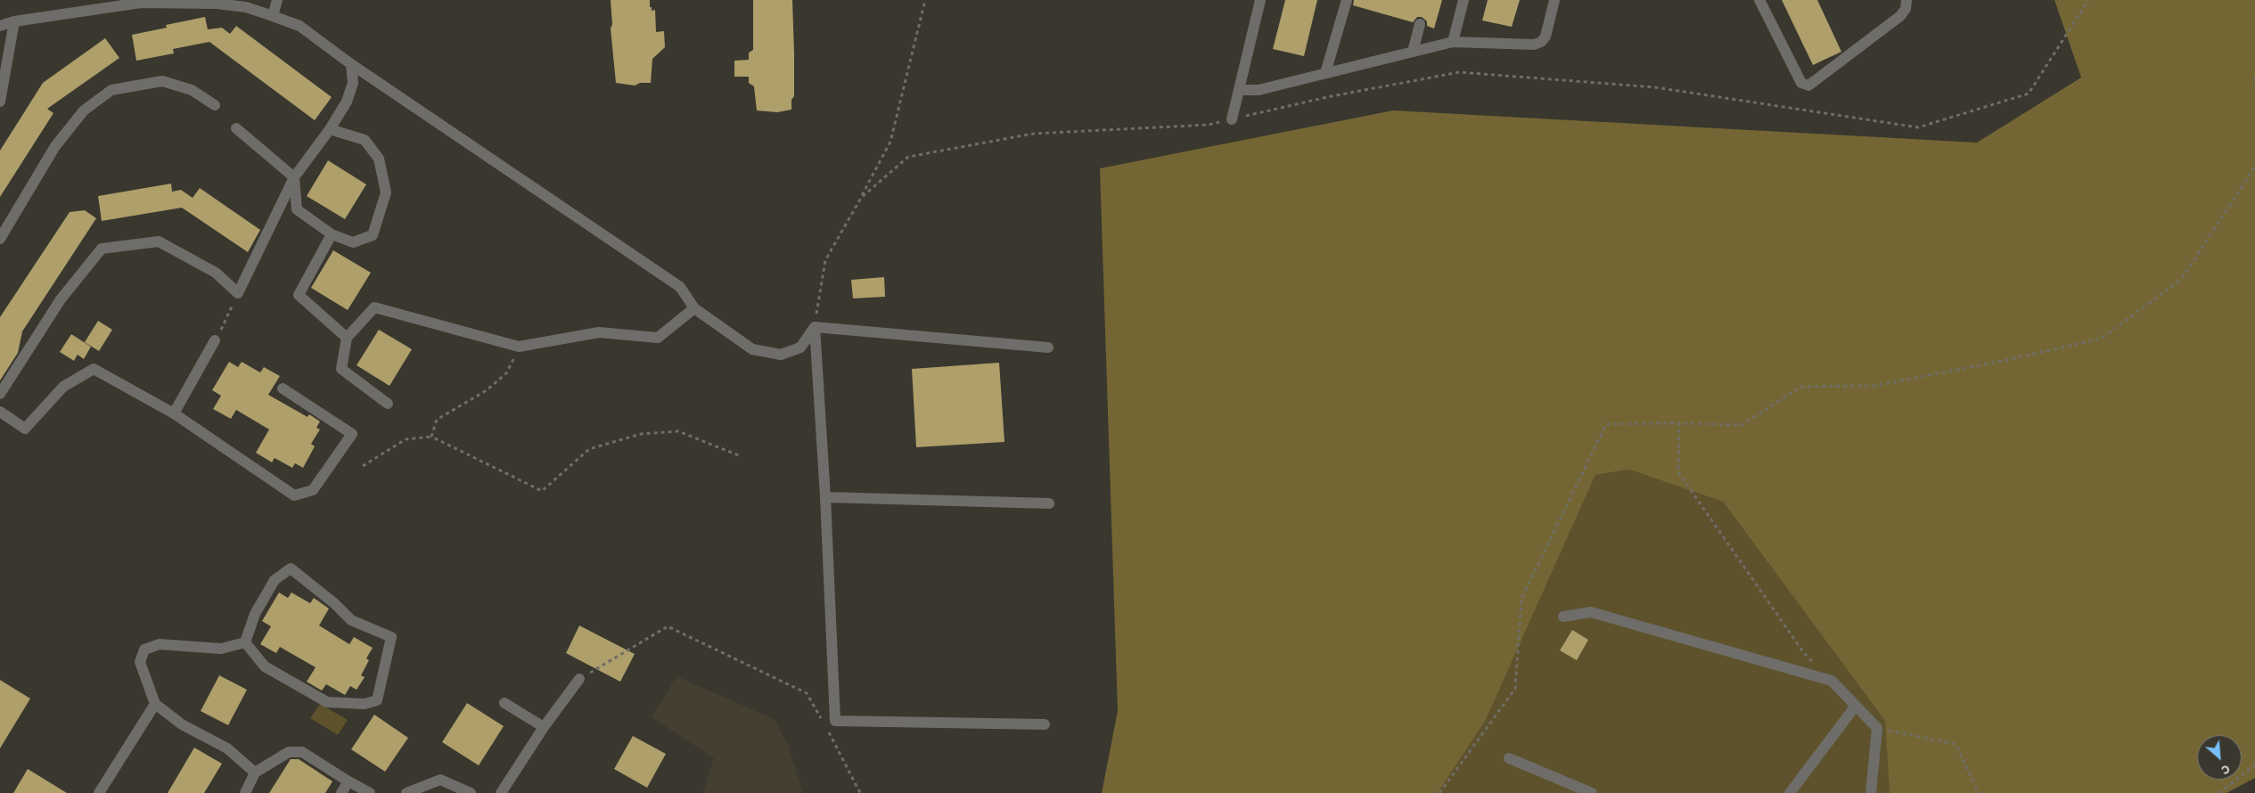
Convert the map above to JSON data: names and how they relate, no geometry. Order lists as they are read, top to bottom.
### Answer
{
  "north": "bottom right"
}
